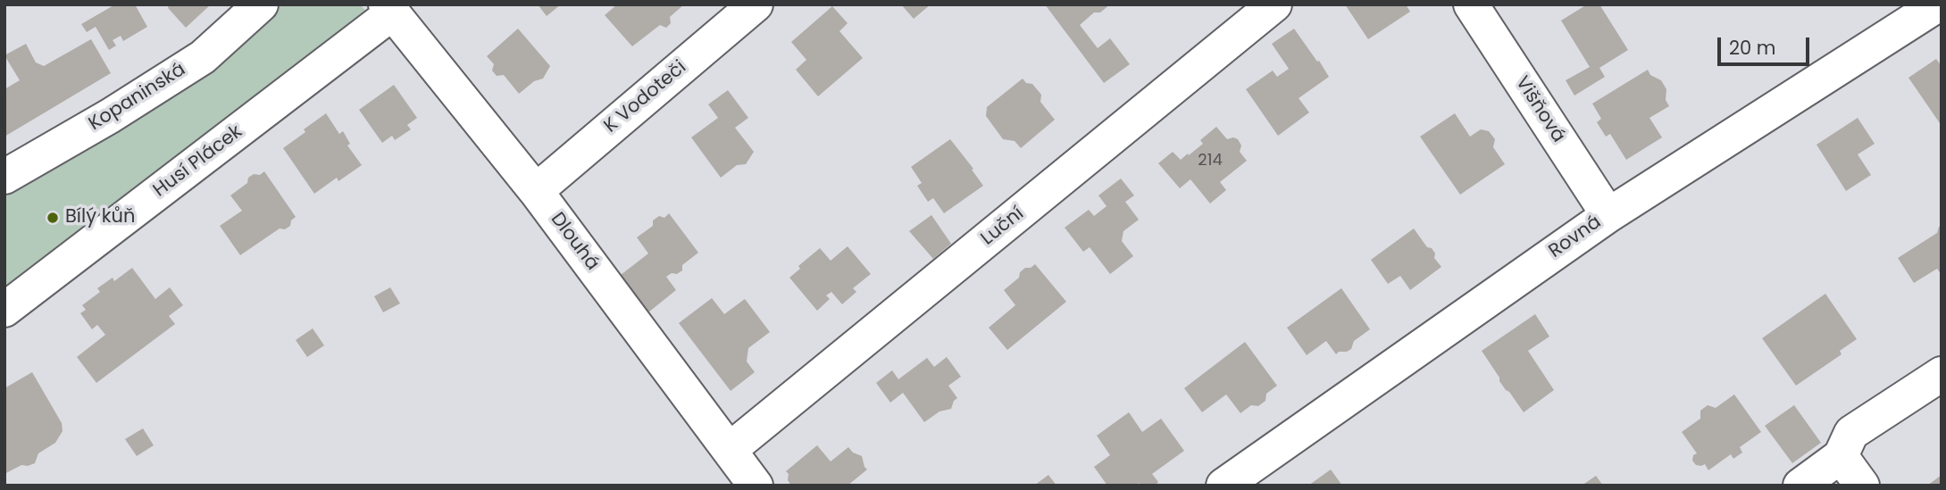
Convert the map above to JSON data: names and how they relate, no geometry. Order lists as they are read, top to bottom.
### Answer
{
  "streets": {
    "street": [
      "Kopaninská",
      "K Vodoteči",
      "Višňová",
      "Husí Plácek",
      "Luční",
      "Rovná",
      "Dlouhá"
    ]
  },
  "crossings": [
    ["K Vodoteči", "Dlouhá"],
    ["Višňová", "Rovná"],
    ["Husí Plácek", "Dlouhá"],
    ["Luční", "Dlouhá"]
  ],
  "places": ["Bílý kůň"],
  "house_numbers": ["214"],
  "scale_bar": "20 m"
}
